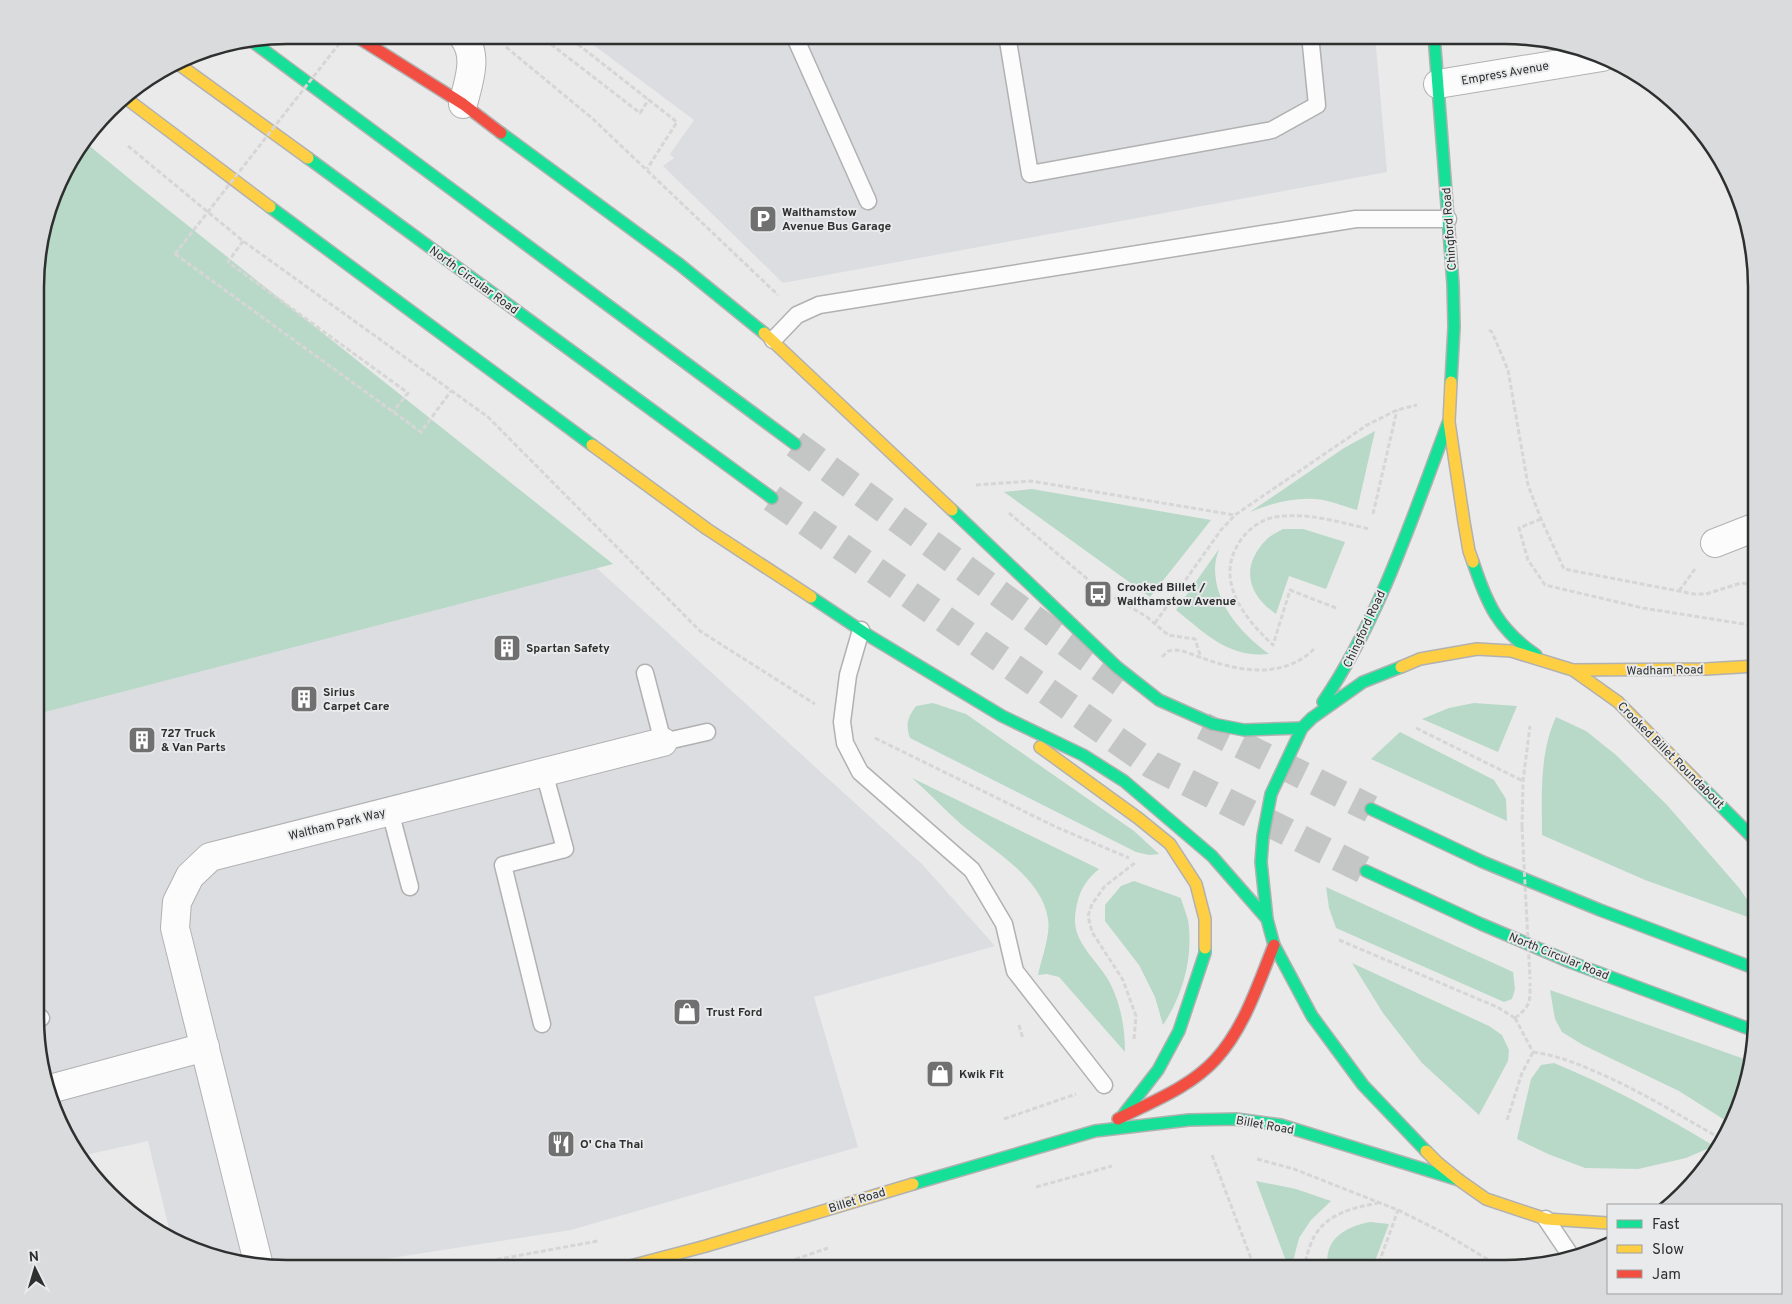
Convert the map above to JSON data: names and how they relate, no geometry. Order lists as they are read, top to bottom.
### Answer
{
  "streets": {
    "main road": [
      "Chingford Road",
      "North Circular Road",
      "Wadham Road",
      "Crooked Billet Roundabout",
      "Billet Road"
    ],
    "street": ["Empress Avenue", "Waltham Park Way"]
  },
  "crossings": [
    ["Empress Avenue", "Chingford Road"],
    ["Chingford Road", "Crooked Billet Roundabout"],
    ["Wadham Road", "Crooked Billet Roundabout"],
    ["Crooked Billet Roundabout", "Billet Road"]
  ],
  "places": {
    "parking": ["Walthamstow Avenue Bus Garage"],
    "bus stop": ["Crooked Billet / Walthamstow Avenue"],
    "building": ["Spartan Safety", "Sirius Carpet Care", "727 Truck & Van Parts"],
    "shop": ["Trust Ford", "Kwik Fit"],
    "restaurant": ["O' Cha Thai"]
  },
  "legend": ["Fast", "Slow", "Jam"],
  "north": "top"
}
